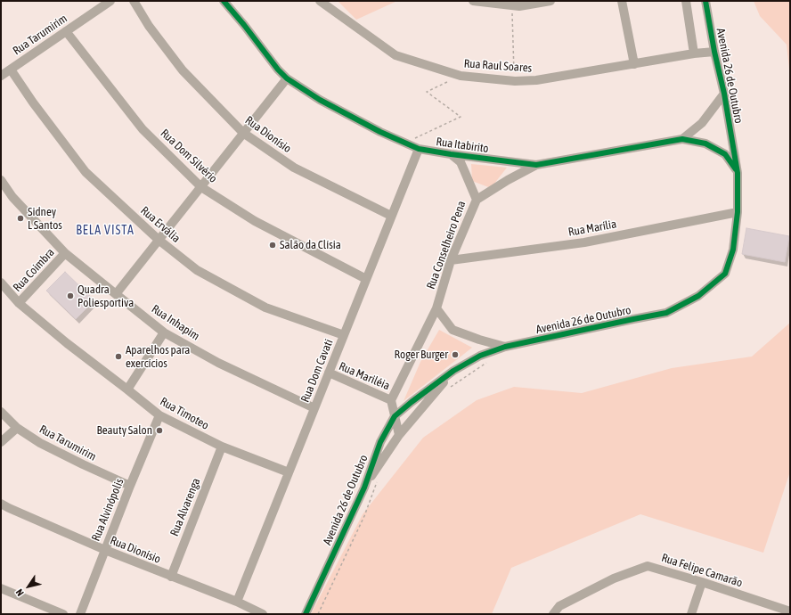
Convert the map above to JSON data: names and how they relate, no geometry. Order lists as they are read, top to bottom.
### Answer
{
  "streets": {
    "street": [
      "Rua Tarumirim",
      "Rua Raul Soares",
      "Avenida 26 de Outubro",
      "Rua Dionísio",
      "Rua Itabirito",
      "Rua Dom Silvério",
      "Rua Ervália",
      "Rua Marília",
      "Rua Conselheiro Pena",
      "Rua Coimbra",
      "Rua Inhapim",
      "Rua Dom Cavati",
      "Rua Mariléia",
      "Rua Timoteo",
      "Rua Alvarenga",
      "Rua Alvinópolis",
      "Rua Felipe Camarão"
    ]
  },
  "crossings": [
    ["Rua Tarumirim", "Rua Dom Silvério"],
    ["Rua Tarumirim", "Rua Ervália"],
    ["Rua Tarumirim", "Rua Alvinópolis"],
    ["Rua Raul Soares", "Avenida 26 de Outubro"],
    ["Avenida 26 de Outubro", "Rua Itabirito"],
    ["Avenida 26 de Outubro", "Rua Marília"],
    ["Rua Dionísio", "Rua Dom Cavati"],
    ["Rua Dionísio", "Rua Alvarenga"],
    ["Rua Dionísio", "Rua Alvinópolis"],
    ["Rua Itabirito", "Rua Conselheiro Pena"],
    ["Rua Itabirito", "Rua Dom Cavati"],
    ["Rua Dom Silvério", "Rua Dom Cavati"],
    ["Rua Ervália", "Rua Dom Cavati"],
    ["Rua Marília", "Rua Conselheiro Pena"],
    ["Rua Conselheiro Pena", "Rua Mariléia"],
    ["Rua Coimbra", "Rua Inhapim"],
    ["Rua Coimbra", "Rua Timoteo"],
    ["Rua Inhapim", "Rua Dom Cavati"],
    ["Rua Dom Cavati", "Rua Mariléia"],
    ["Rua Dom Cavati", "Rua Timoteo"],
    ["Rua Timoteo", "Rua Alvarenga"],
    ["Rua Timoteo", "Rua Alvinópolis"]
  ],
  "districts": ["BELA VISTA"],
  "places": [
    "Sidney L Santos",
    "Salão da Clísia",
    "Quadra Poliesportiva",
    "Roger Burger",
    "Aparelhos para exercícios",
    "Beauty Salon"
  ],
  "north": "bottom left"
}
